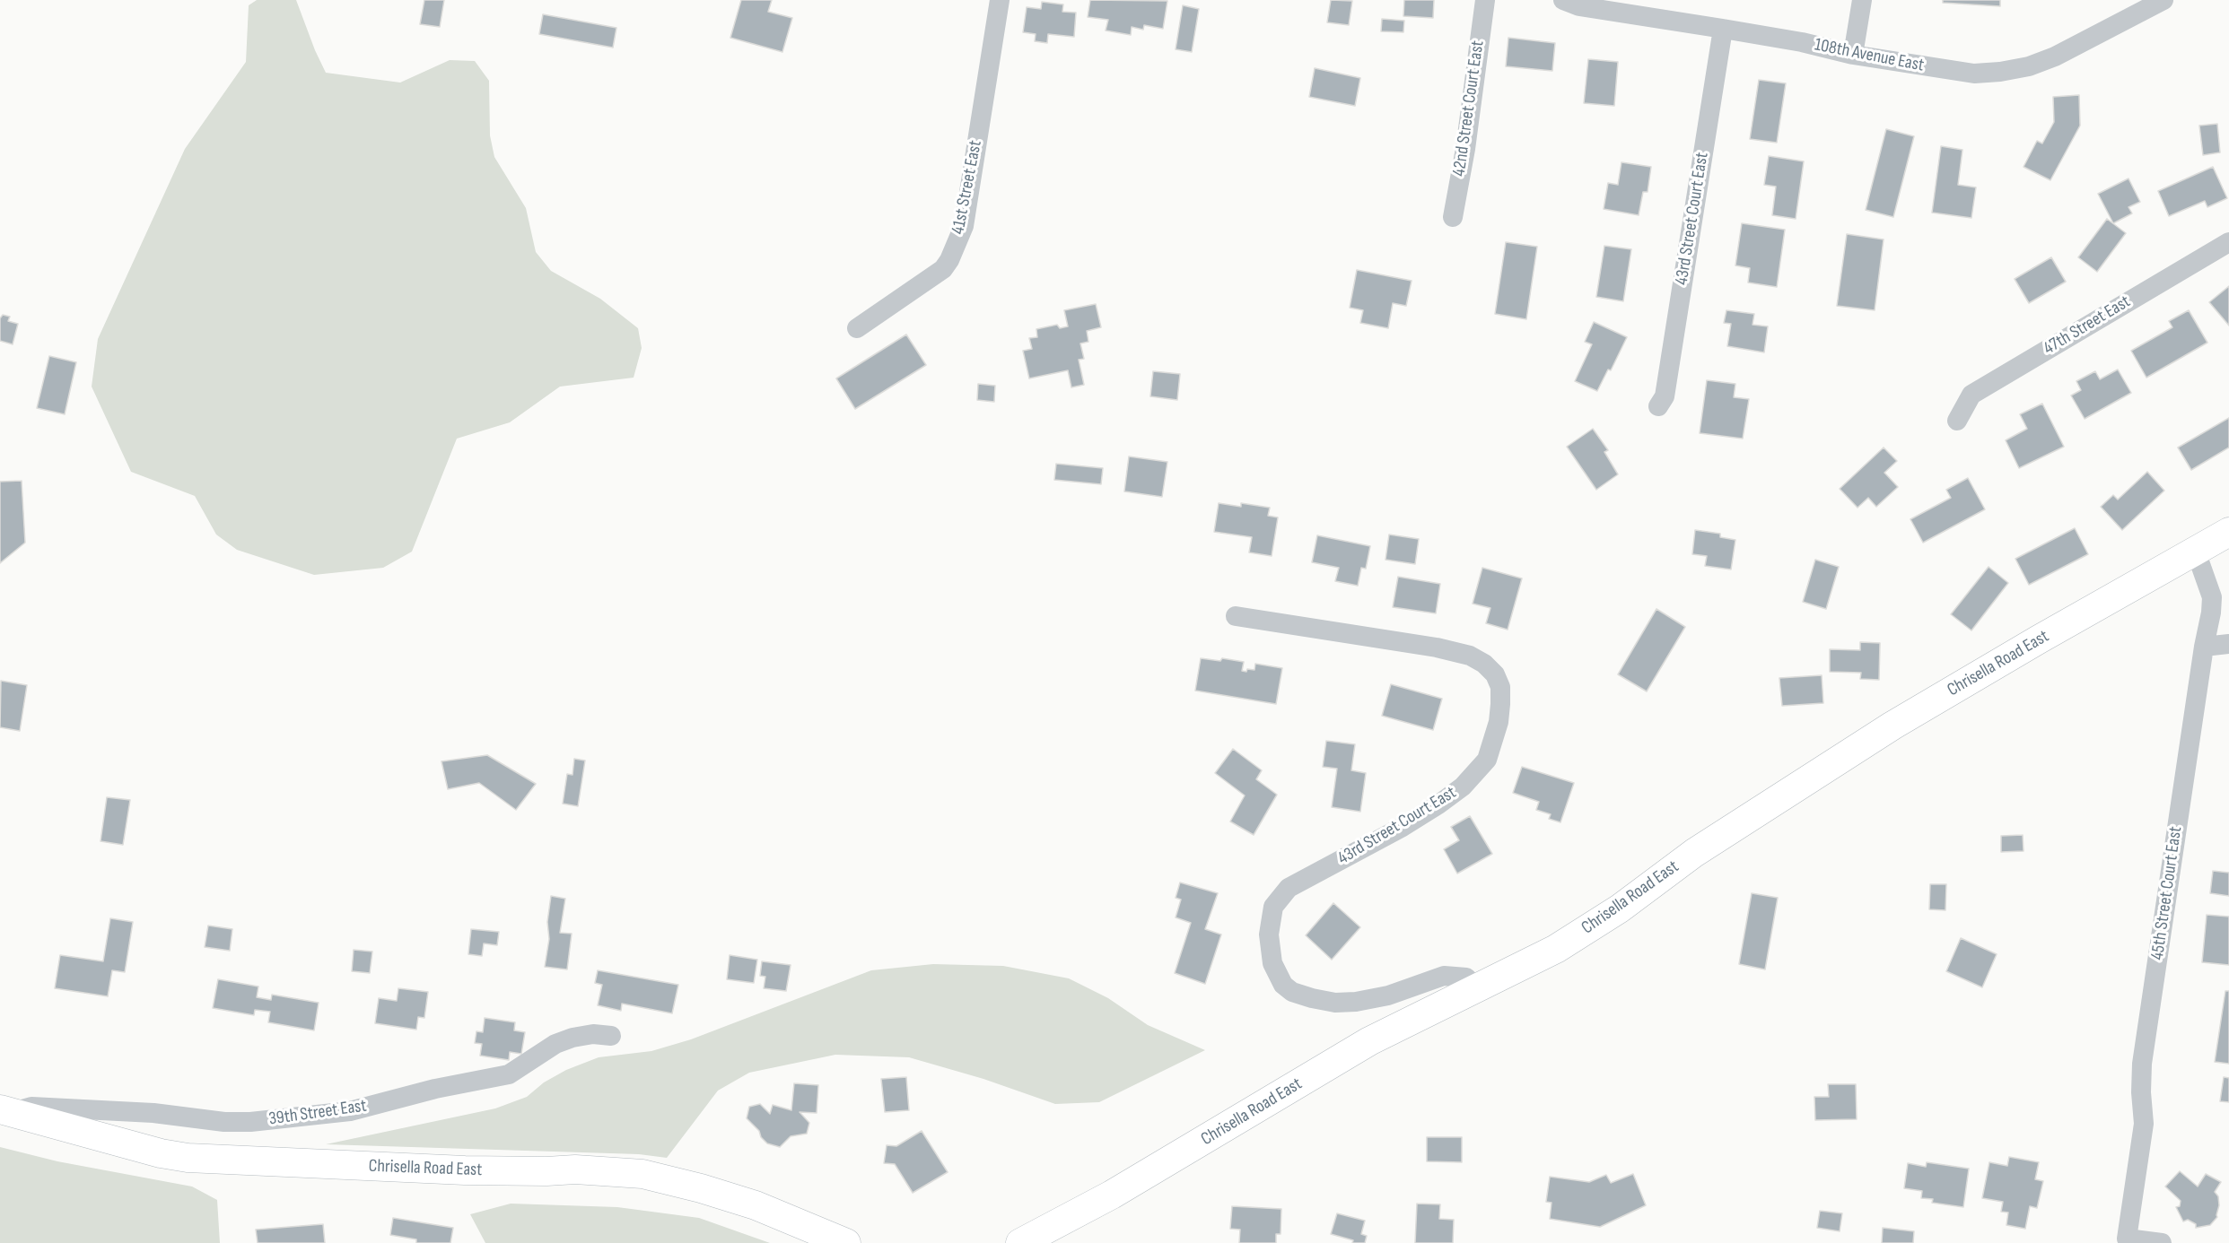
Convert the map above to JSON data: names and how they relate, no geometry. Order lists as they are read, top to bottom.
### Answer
{
  "streets": {
    "street": [
      "108th Avenue East",
      "42nd Street Court East",
      "41st Street East",
      "43rd Street Court East",
      "47th Street East",
      "Chrisella Road East",
      "45th Street Court East",
      "39th Street East"
    ]
  },
  "crossings": [
    ["108th Avenue East", "43rd Street Court East"],
    ["43rd Street Court East", "Chrisella Road East"],
    ["Chrisella Road East", "45th Street Court East"],
    ["Chrisella Road East", "39th Street East"]
  ]
}
